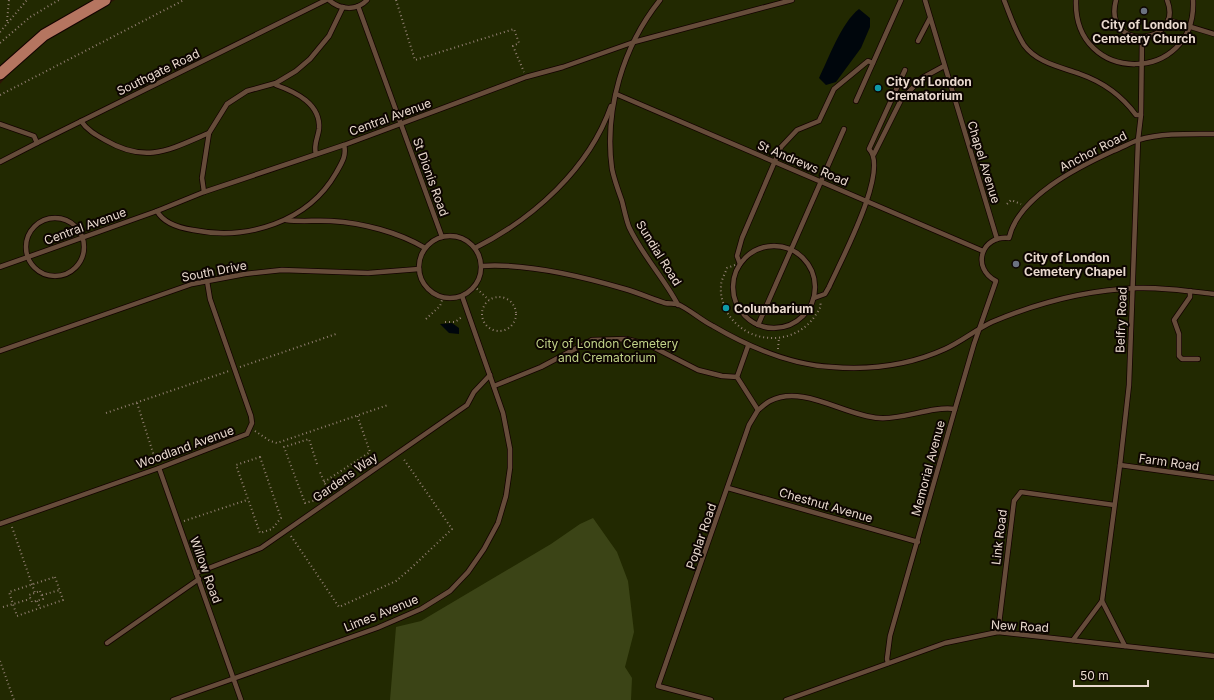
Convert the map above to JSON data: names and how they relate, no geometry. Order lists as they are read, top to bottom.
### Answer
{
  "streets": {
    "lane": [
      "Southgate Road",
      "Central Avenue",
      "Anchor Road",
      "Chapel Avenue",
      "St Andrews Road",
      "St Dionis Road",
      "Sundial Road",
      "South Drive",
      "Belfry Road",
      "Woodland Avenue",
      "Farm Road",
      "Memorial Avenue",
      "Gardens Way",
      "Chestnut Avenue",
      "Poplar Road",
      "Link Road",
      "Willow Road",
      "Limes Avenue",
      "New Road"
    ]
  },
  "crossings": [
    ["Central Avenue", "St Dionis Road"],
    ["Anchor Road", "Chapel Avenue"],
    ["Anchor Road", "Belfry Road"],
    ["St Andrews Road", "Sundial Road"],
    ["St Andrews Road", "Memorial Avenue"],
    ["St Dionis Road", "South Drive"],
    ["South Drive", "Woodland Avenue"],
    ["Belfry Road", "Farm Road"],
    ["Belfry Road", "Link Road"],
    ["Belfry Road", "New Road"],
    ["Woodland Avenue", "Willow Road"],
    ["Memorial Avenue", "Chestnut Avenue"],
    ["Memorial Avenue", "New Road"],
    ["Gardens Way", "Willow Road"],
    ["Chestnut Avenue", "Poplar Road"],
    ["Link Road", "New Road"],
    ["Willow Road", "Limes Avenue"]
  ],
  "parks": ["City of London Cemetery and Crematorium"],
  "places": [
    "City of London Cemetery Church",
    "City of London Crematorium",
    "City of London Cemetery Chapel",
    "Columbarium"
  ],
  "scale_bar": "50 m"
}
